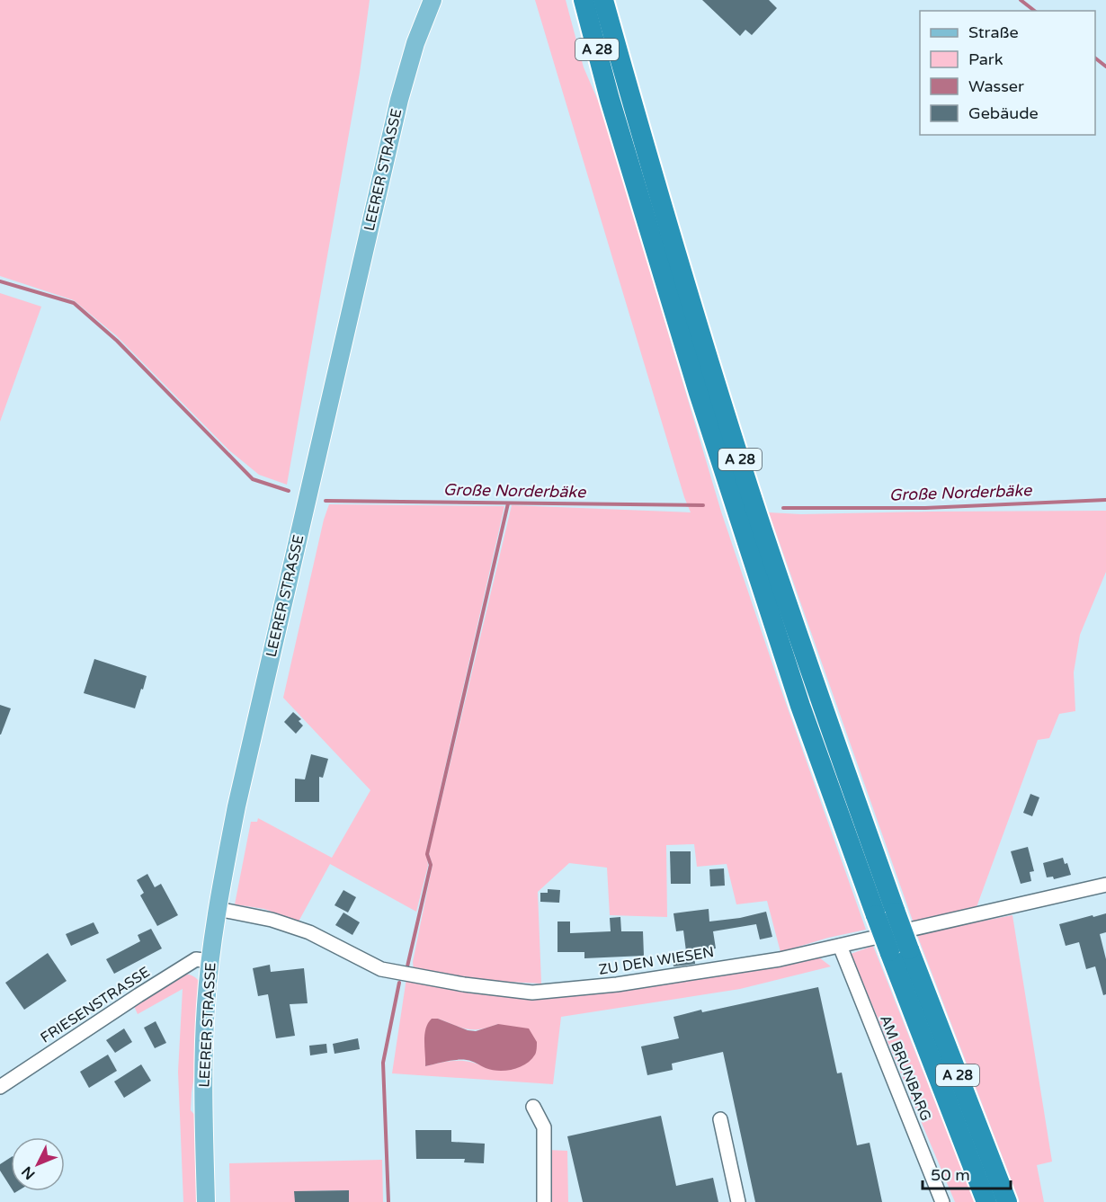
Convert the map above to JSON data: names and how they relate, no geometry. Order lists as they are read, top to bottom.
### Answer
{
  "streets": {
    "highway": ["A 28"],
    "main road": ["LEERER STRASSE"],
    "street": ["ZU DEN WIESEN", "FRIESENSTRASSE", "AM BRUNBARG"]
  },
  "crossings": [
    ["LEERER STRASSE", "ZU DEN WIESEN"],
    ["LEERER STRASSE", "FRIESENSTRASSE"],
    ["ZU DEN WIESEN", "AM BRUNBARG"]
  ],
  "water": ["Große Norderbäke"],
  "legend": [
    "Straße",
    "Park",
    "Wasser",
    "Gebäude"
  ],
  "scale_bar": "50 m",
  "north": "bottom left"
}
